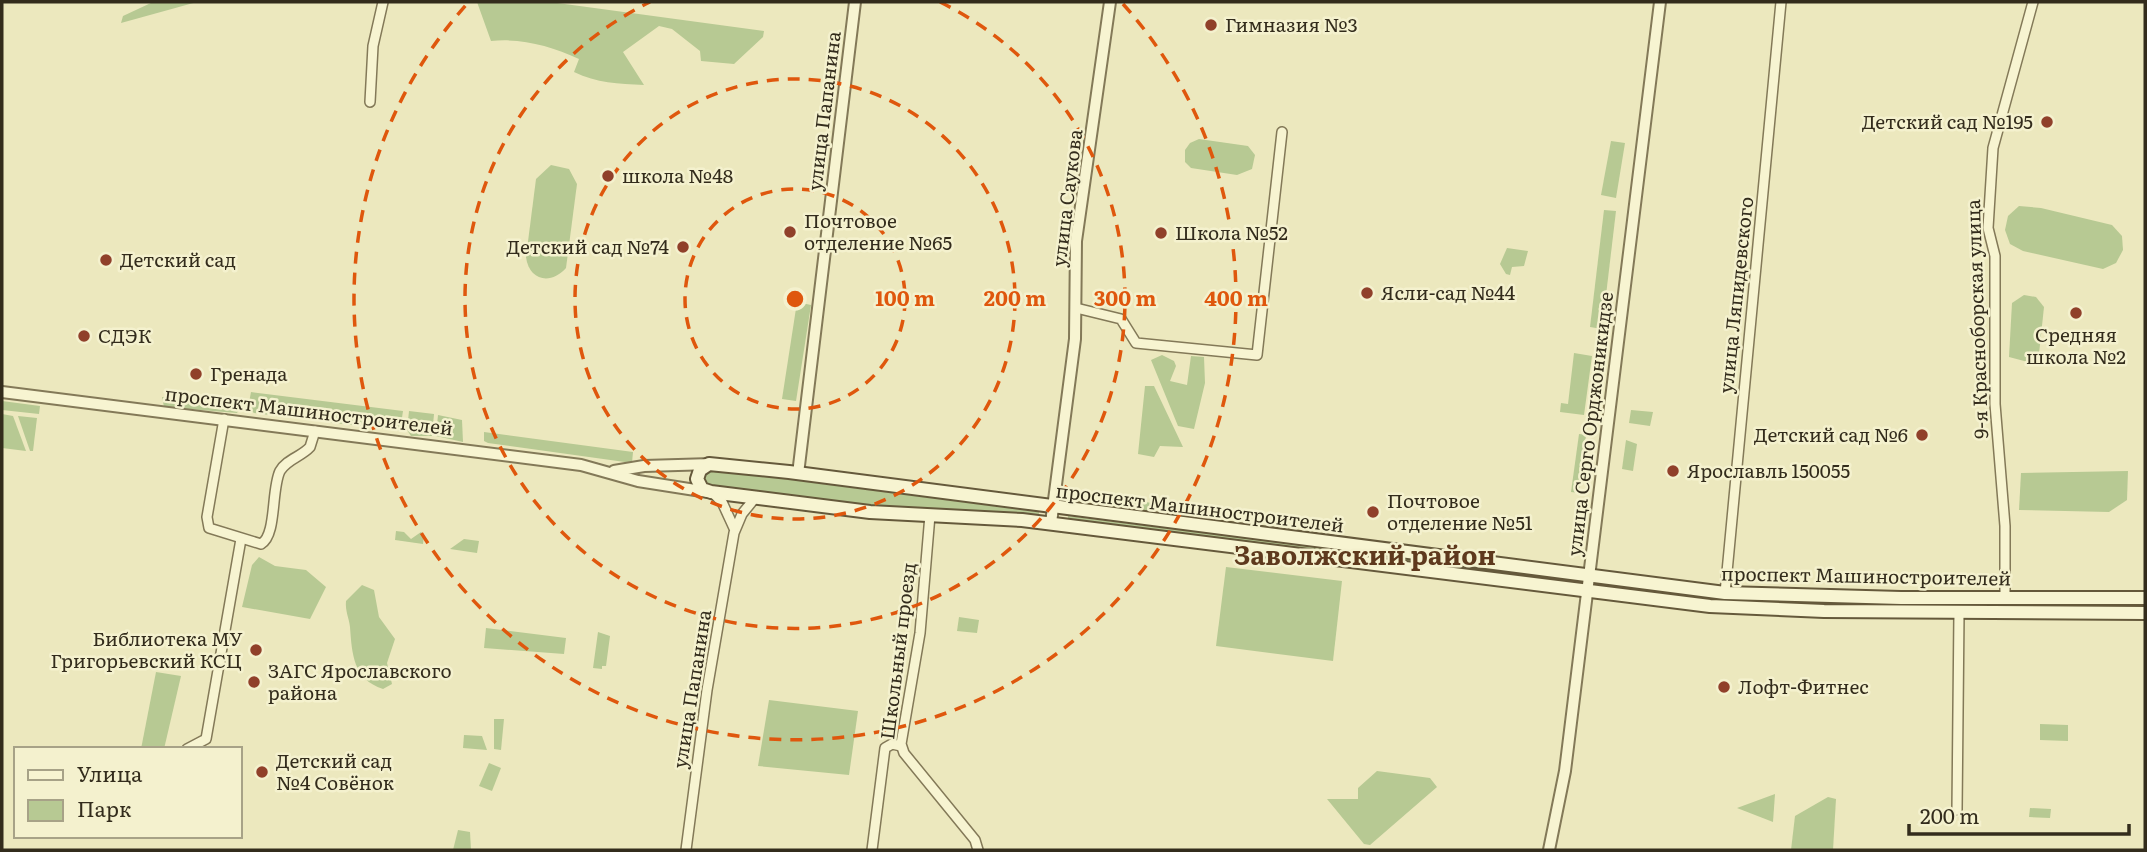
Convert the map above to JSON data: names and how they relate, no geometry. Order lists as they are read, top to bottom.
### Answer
{
  "streets": {
    "main road": ["проспект Машиностроителей"],
    "street": [
      "улица Папанина",
      "улица Саукова",
      "улица Ляпидевского",
      "9-я Красноборская улица",
      "улица Серго Орджоникидзе",
      "Школьный проезд"
    ]
  },
  "crossings": [
    ["улица Папанина", "проспект Машиностроителей"],
    ["улица Саукова", "проспект Машиностроителей"],
    ["улица Ляпидевского", "проспект Машиностроителей"],
    ["9-я Красноборская улица", "проспект Машиностроителей"],
    ["проспект Машиностроителей", "улица Серго Орджоникидзе"],
    ["проспект Машиностроителей", "Школьный проезд"]
  ],
  "districts": ["Заволжский район"],
  "places": [
    "Гимназия №3",
    "Детский сад №195",
    "школа №48",
    "Почтовое отделение №65",
    "Школа №52",
    "Детский сад №74",
    "Детский сад",
    "Ясли-сад №44",
    "Средняя школа №2",
    "СДЭК",
    "Гренада",
    "Детский сад №6",
    "Ярославль 150055",
    "Почтовое отделение №51",
    "Библиотека МУ Григорьевский КСЦ",
    "ЗАГС Ярославского района",
    "Лофт-Фитнес",
    "Детский сад №4 Совёнок"
  ],
  "legend": ["Улица", "Парк"],
  "scale_bar": "200 m",
  "rings": [
    "100 m",
    "200 m",
    "300 m",
    "400 m"
  ]
}
